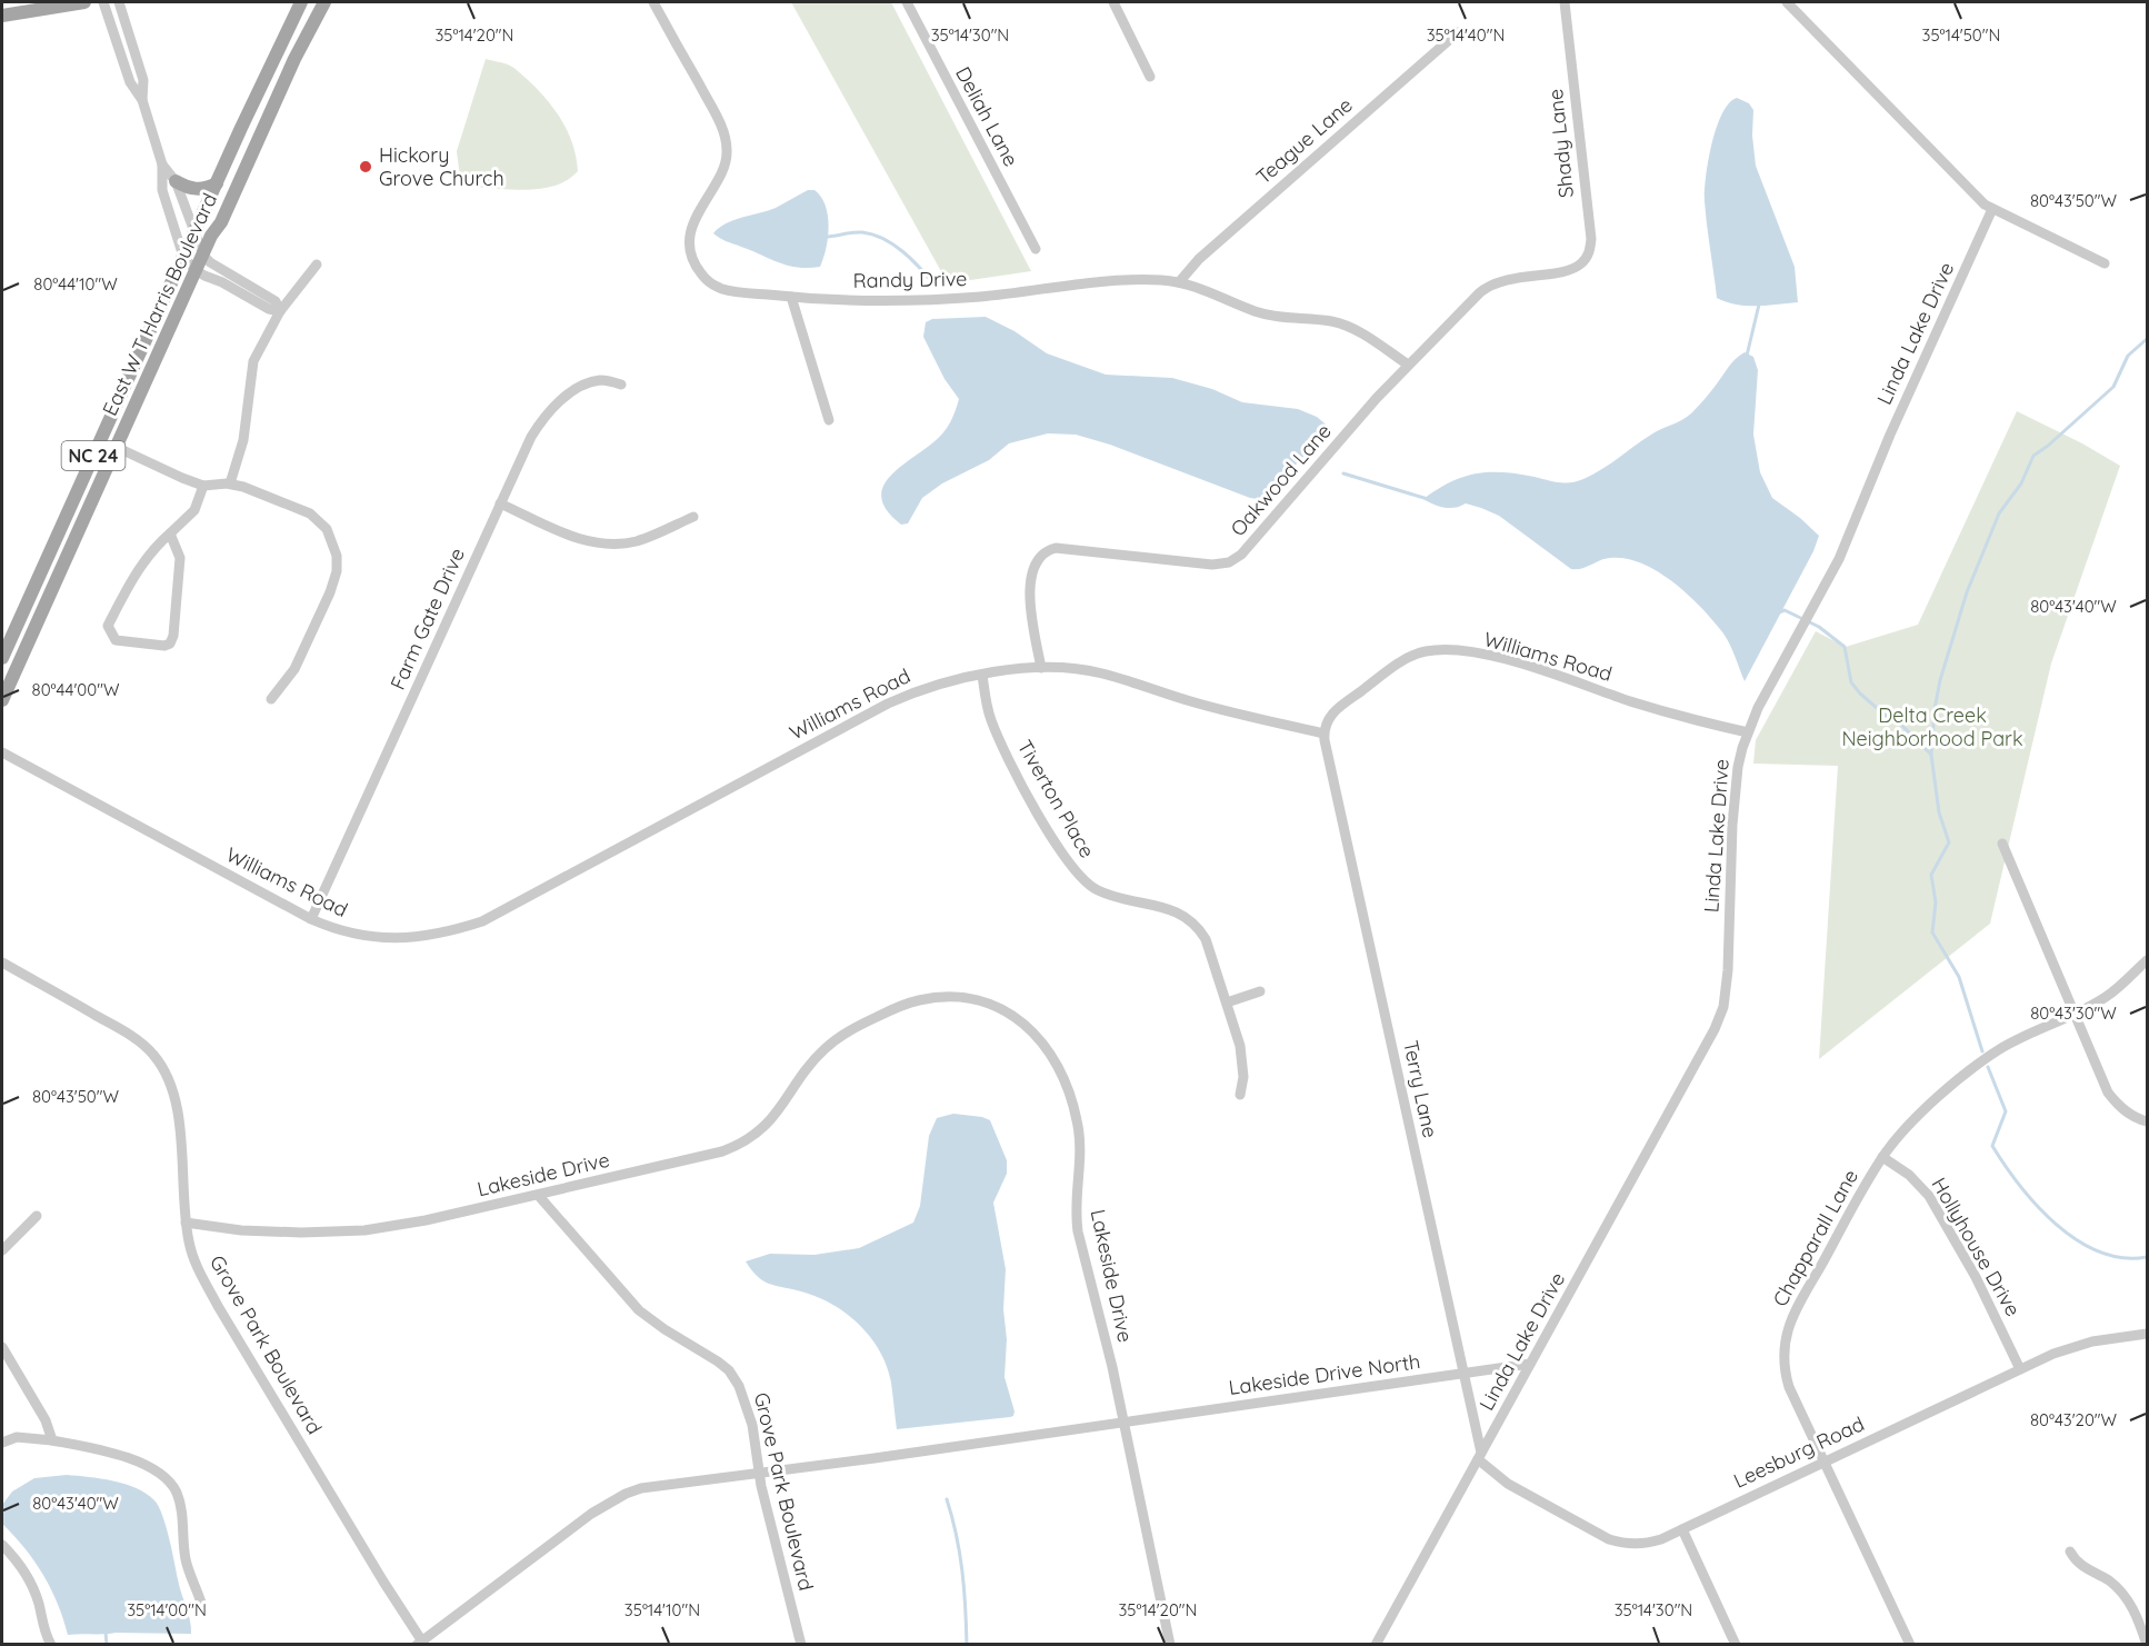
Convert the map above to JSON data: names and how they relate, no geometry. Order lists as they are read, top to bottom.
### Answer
{
  "streets": {
    "main road": ["East W T Harris Boulevard", "NC 24"],
    "street": [
      "Deliah Lane",
      "Teague Lane",
      "Shady Lane",
      "Randy Drive",
      "Linda Lake Drive",
      "Oakwood Lane",
      "Farm Gate Drive",
      "Williams Road",
      "Tiverton Place",
      "Terry Lane",
      "Lakeside Drive",
      "Chapparall Lane",
      "Hollyhouse Drive",
      "Grove Park Boulevard",
      "Lakeside Drive North",
      "Leesburg Road"
    ]
  },
  "crossings": [
    ["Teague Lane", "Randy Drive"],
    ["Shady Lane", "Oakwood Lane"],
    ["Randy Drive", "Oakwood Lane"],
    ["Linda Lake Drive", "Williams Road"],
    ["Linda Lake Drive", "Terry Lane"],
    ["Linda Lake Drive", "Lakeside Drive North"],
    ["Linda Lake Drive", "Leesburg Road"],
    ["Oakwood Lane", "Williams Road"],
    ["Farm Gate Drive", "Williams Road"],
    ["Williams Road", "Tiverton Place"],
    ["Williams Road", "Terry Lane"],
    ["Terry Lane", "Lakeside Drive North"],
    ["Terry Lane", "Leesburg Road"],
    ["Lakeside Drive", "Grove Park Boulevard"],
    ["Lakeside Drive", "Lakeside Drive North"],
    ["Chapparall Lane", "Hollyhouse Drive"],
    ["Chapparall Lane", "Leesburg Road"],
    ["Hollyhouse Drive", "Leesburg Road"]
  ],
  "parks": ["Delta Creek Neighborhood Park"],
  "places": ["Hickory Grove Church"],
  "coordinates": [
    "35°14'20\"N",
    "35°14'30\"N",
    "35°14'40\"N",
    "35°14'50\"N",
    "80°43'50\"W",
    "80°44'10\"W",
    "80°43'40\"W",
    "80°44'00\"W",
    "80°43'30\"W",
    "80°43'20\"W",
    "35°14'00\"N",
    "35°14'10\"N"
  ]
}
